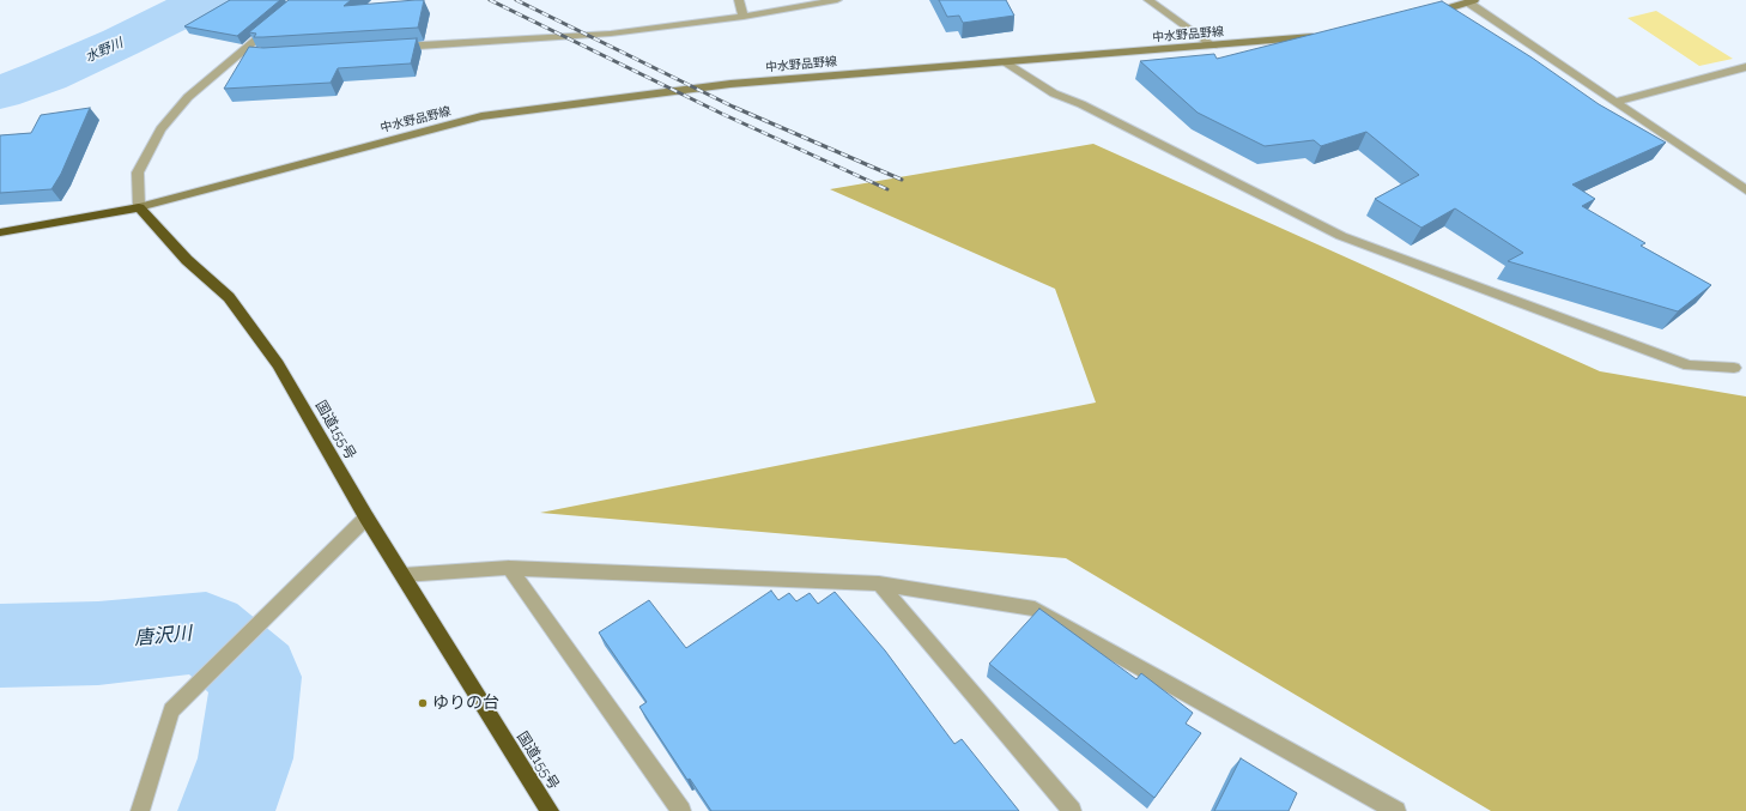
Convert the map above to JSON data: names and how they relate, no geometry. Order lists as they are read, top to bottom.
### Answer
{
  "streets": {
    "highway": ["国道155号"],
    "main road": ["中水野品野線"]
  },
  "crossings": [
    ["中水野品野線", "国道155号"]
  ],
  "water": ["水野川", "唐沢川"],
  "places": ["ゆりの台"]
}
